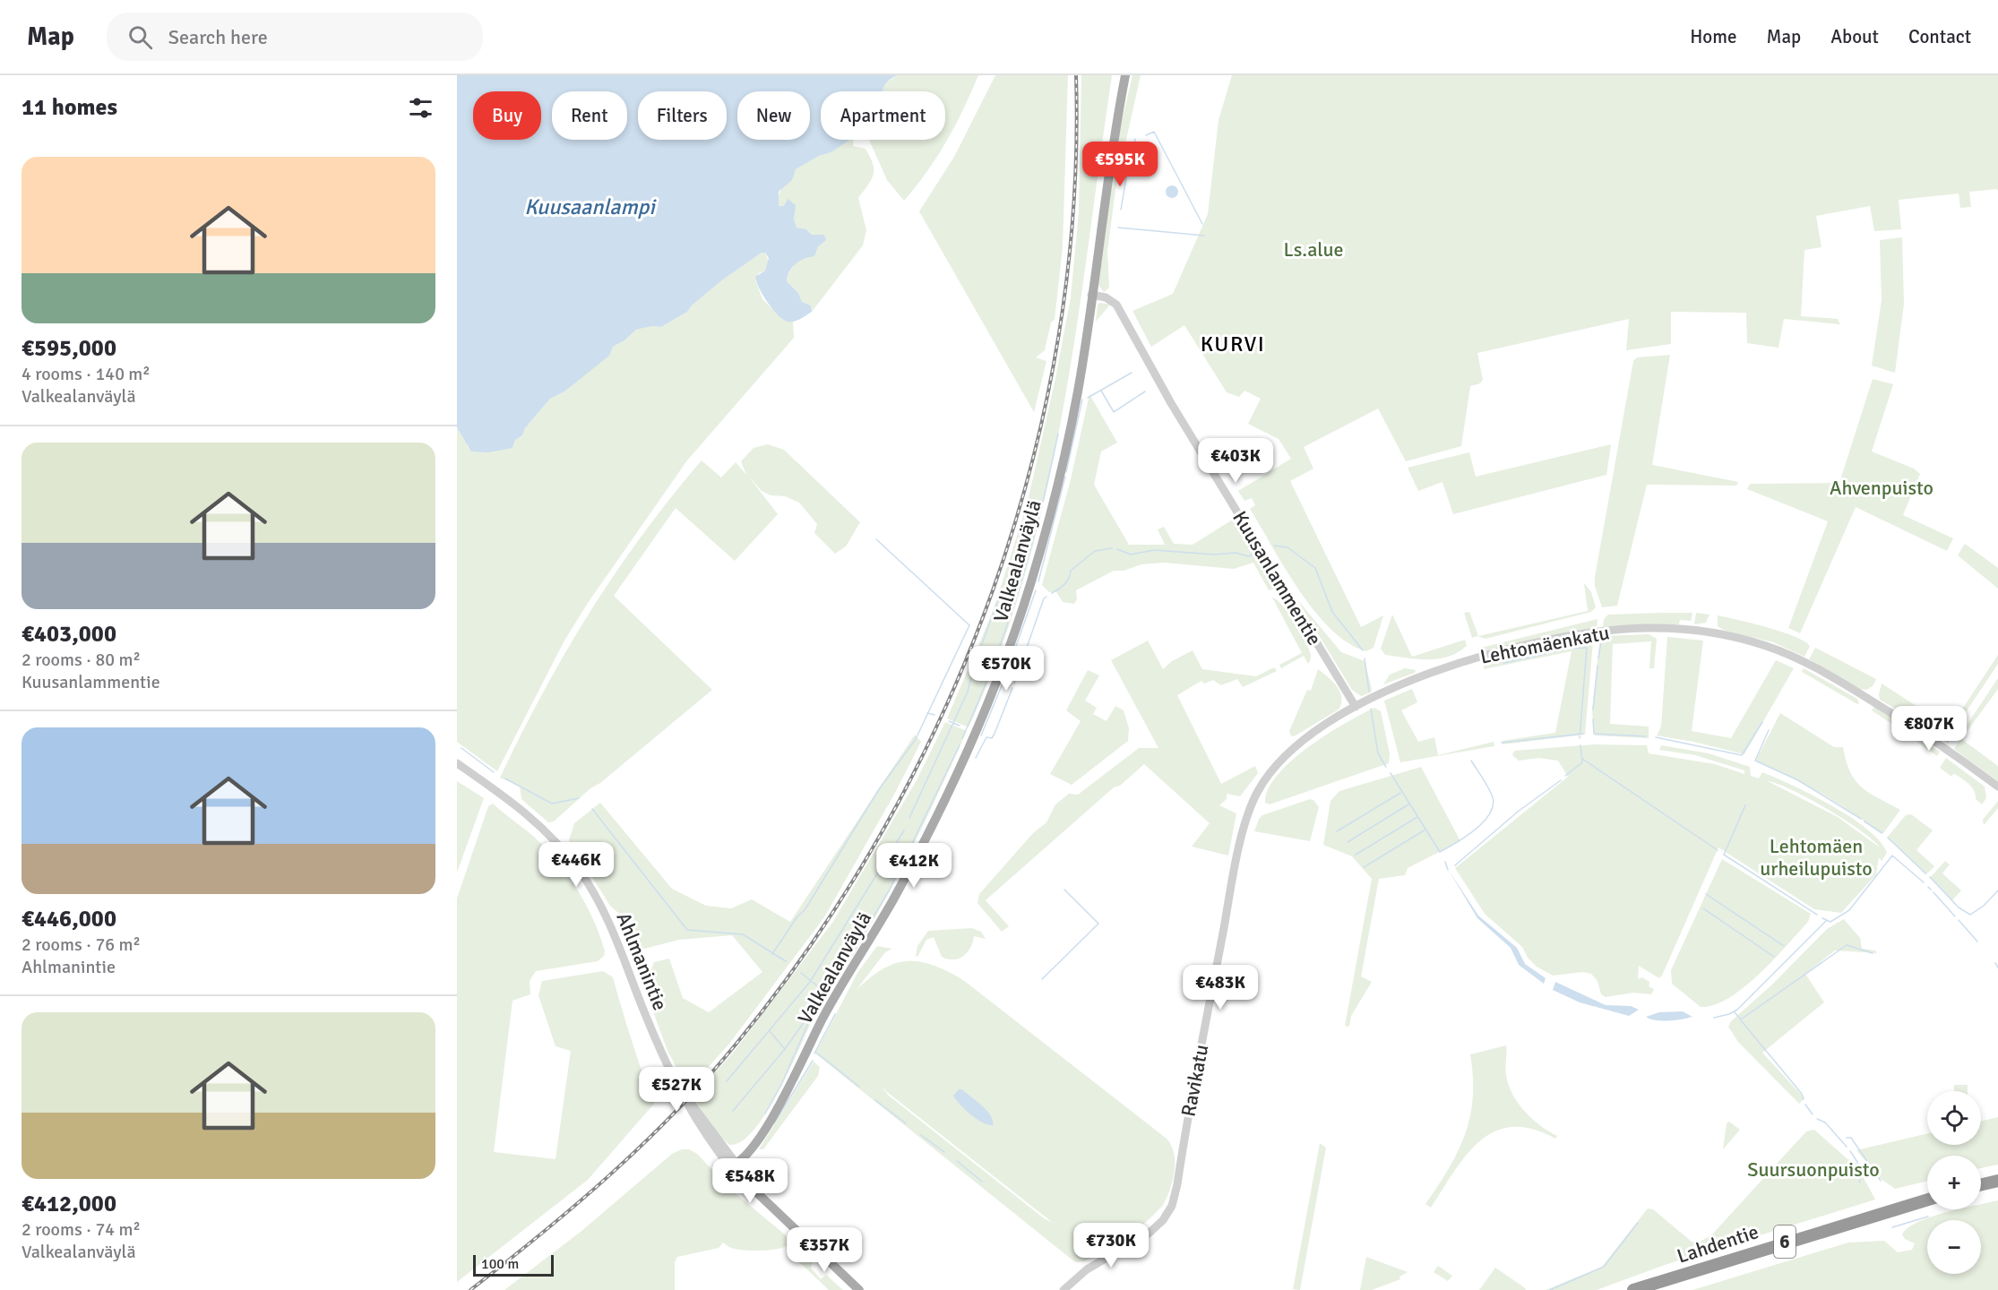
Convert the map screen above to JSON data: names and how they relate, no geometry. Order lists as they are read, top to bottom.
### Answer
{
  "streets": {
    "highway": ["6", "Lahdentie"],
    "main road": ["Valkealanväylä", "Ahlmanintie"],
    "street": ["Kuusanlammentie", "Lehtomäenkatu", "Ravikatu"]
  },
  "crossings": [
    ["Valkealanväylä", "Kuusanlammentie"],
    ["Valkealanväylä", "Ahlmanintie"],
    ["Kuusanlammentie", "Lehtomäenkatu"],
    ["Lehtomäenkatu", "Ravikatu"]
  ],
  "districts": ["KURVI"],
  "water": ["Kuusaanlampi"],
  "parks": [
    "Ls.alue",
    "Ahvenpuisto",
    "Lehtomäen urheilupuisto",
    "Suursuonpuisto"
  ],
  "scale_bar": "100 m",
  "page": {
    "header": "Map",
    "search": "Search here",
    "nav": [
      "Home",
      "Map",
      "About",
      "Contact"
    ],
    "heading": "11 homes",
    "chip": [
      "Buy",
      "Rent",
      "Filters",
      "New",
      "Apartment"
    ],
    "list": [
      {
        "name": "€595,000",
        "note": "4 rooms · 140 m² · Valkealanväylä"
      },
      {
        "name": "€403,000",
        "note": "2 rooms · 80 m² · Kuusanlammentie"
      },
      {
        "name": "€446,000",
        "note": "2 rooms · 76 m² · Ahlmanintie"
      },
      {
        "name": "€412,000",
        "note": "2 rooms · 74 m² · Valkealanväylä"
      }
    ],
    "price": [
      "€595K",
      "€403K",
      "€570K",
      "€807K",
      "€446K",
      "€412K",
      "€483K",
      "€527K",
      "€548K",
      "€730K",
      "€357K"
    ],
    "map_buttons": ["+", "−"],
    "scale": "100 m"
  }
}
